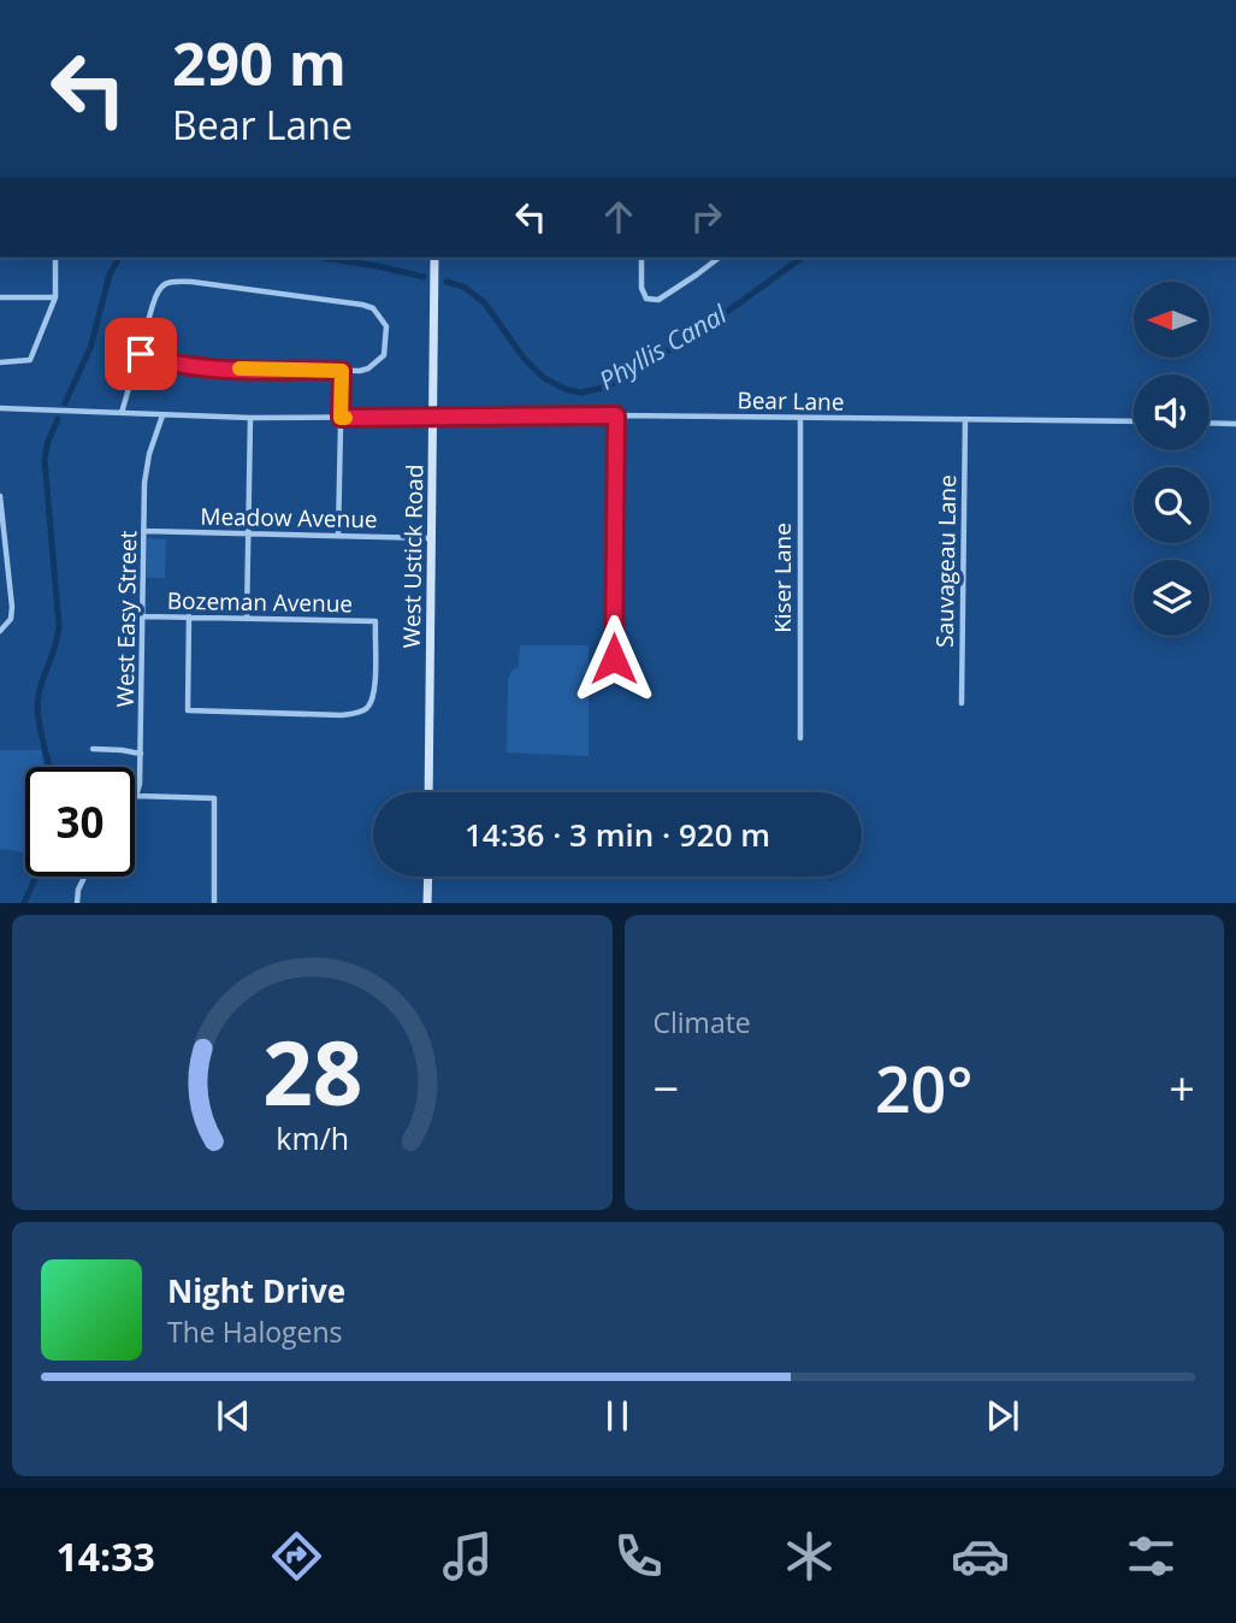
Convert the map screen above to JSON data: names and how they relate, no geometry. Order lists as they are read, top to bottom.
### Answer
{
  "streets": {
    "main road": ["West Ustick Road"],
    "street": [
      "Bear Lane",
      "Meadow Avenue",
      "Sauvageau Lane",
      "Kiser Lane",
      "Bozeman Avenue",
      "West Easy Street"
    ]
  },
  "crossings": [
    ["Bear Lane", "West Ustick Road"],
    ["Bear Lane", "Sauvageau Lane"],
    ["Bear Lane", "Kiser Lane"],
    ["Bear Lane", "West Easy Street"],
    ["Meadow Avenue", "West Ustick Road"],
    ["Meadow Avenue", "West Easy Street"],
    ["Bozeman Avenue", "West Easy Street"]
  ],
  "water": ["Phyllis Canal"],
  "north": "left",
  "page": {
    "turn": ["290 m", "Bear Lane"],
    "limit": "30",
    "trip": "14:36 · 3 min · 920 m",
    "tile": "Climate",
    "heat": ["−", "20°", "+"],
    "song": ["Night Drive", "The Halogens"],
    "tabs": "14:33",
    "gauge": ["28", "km/h"]
  }
}
